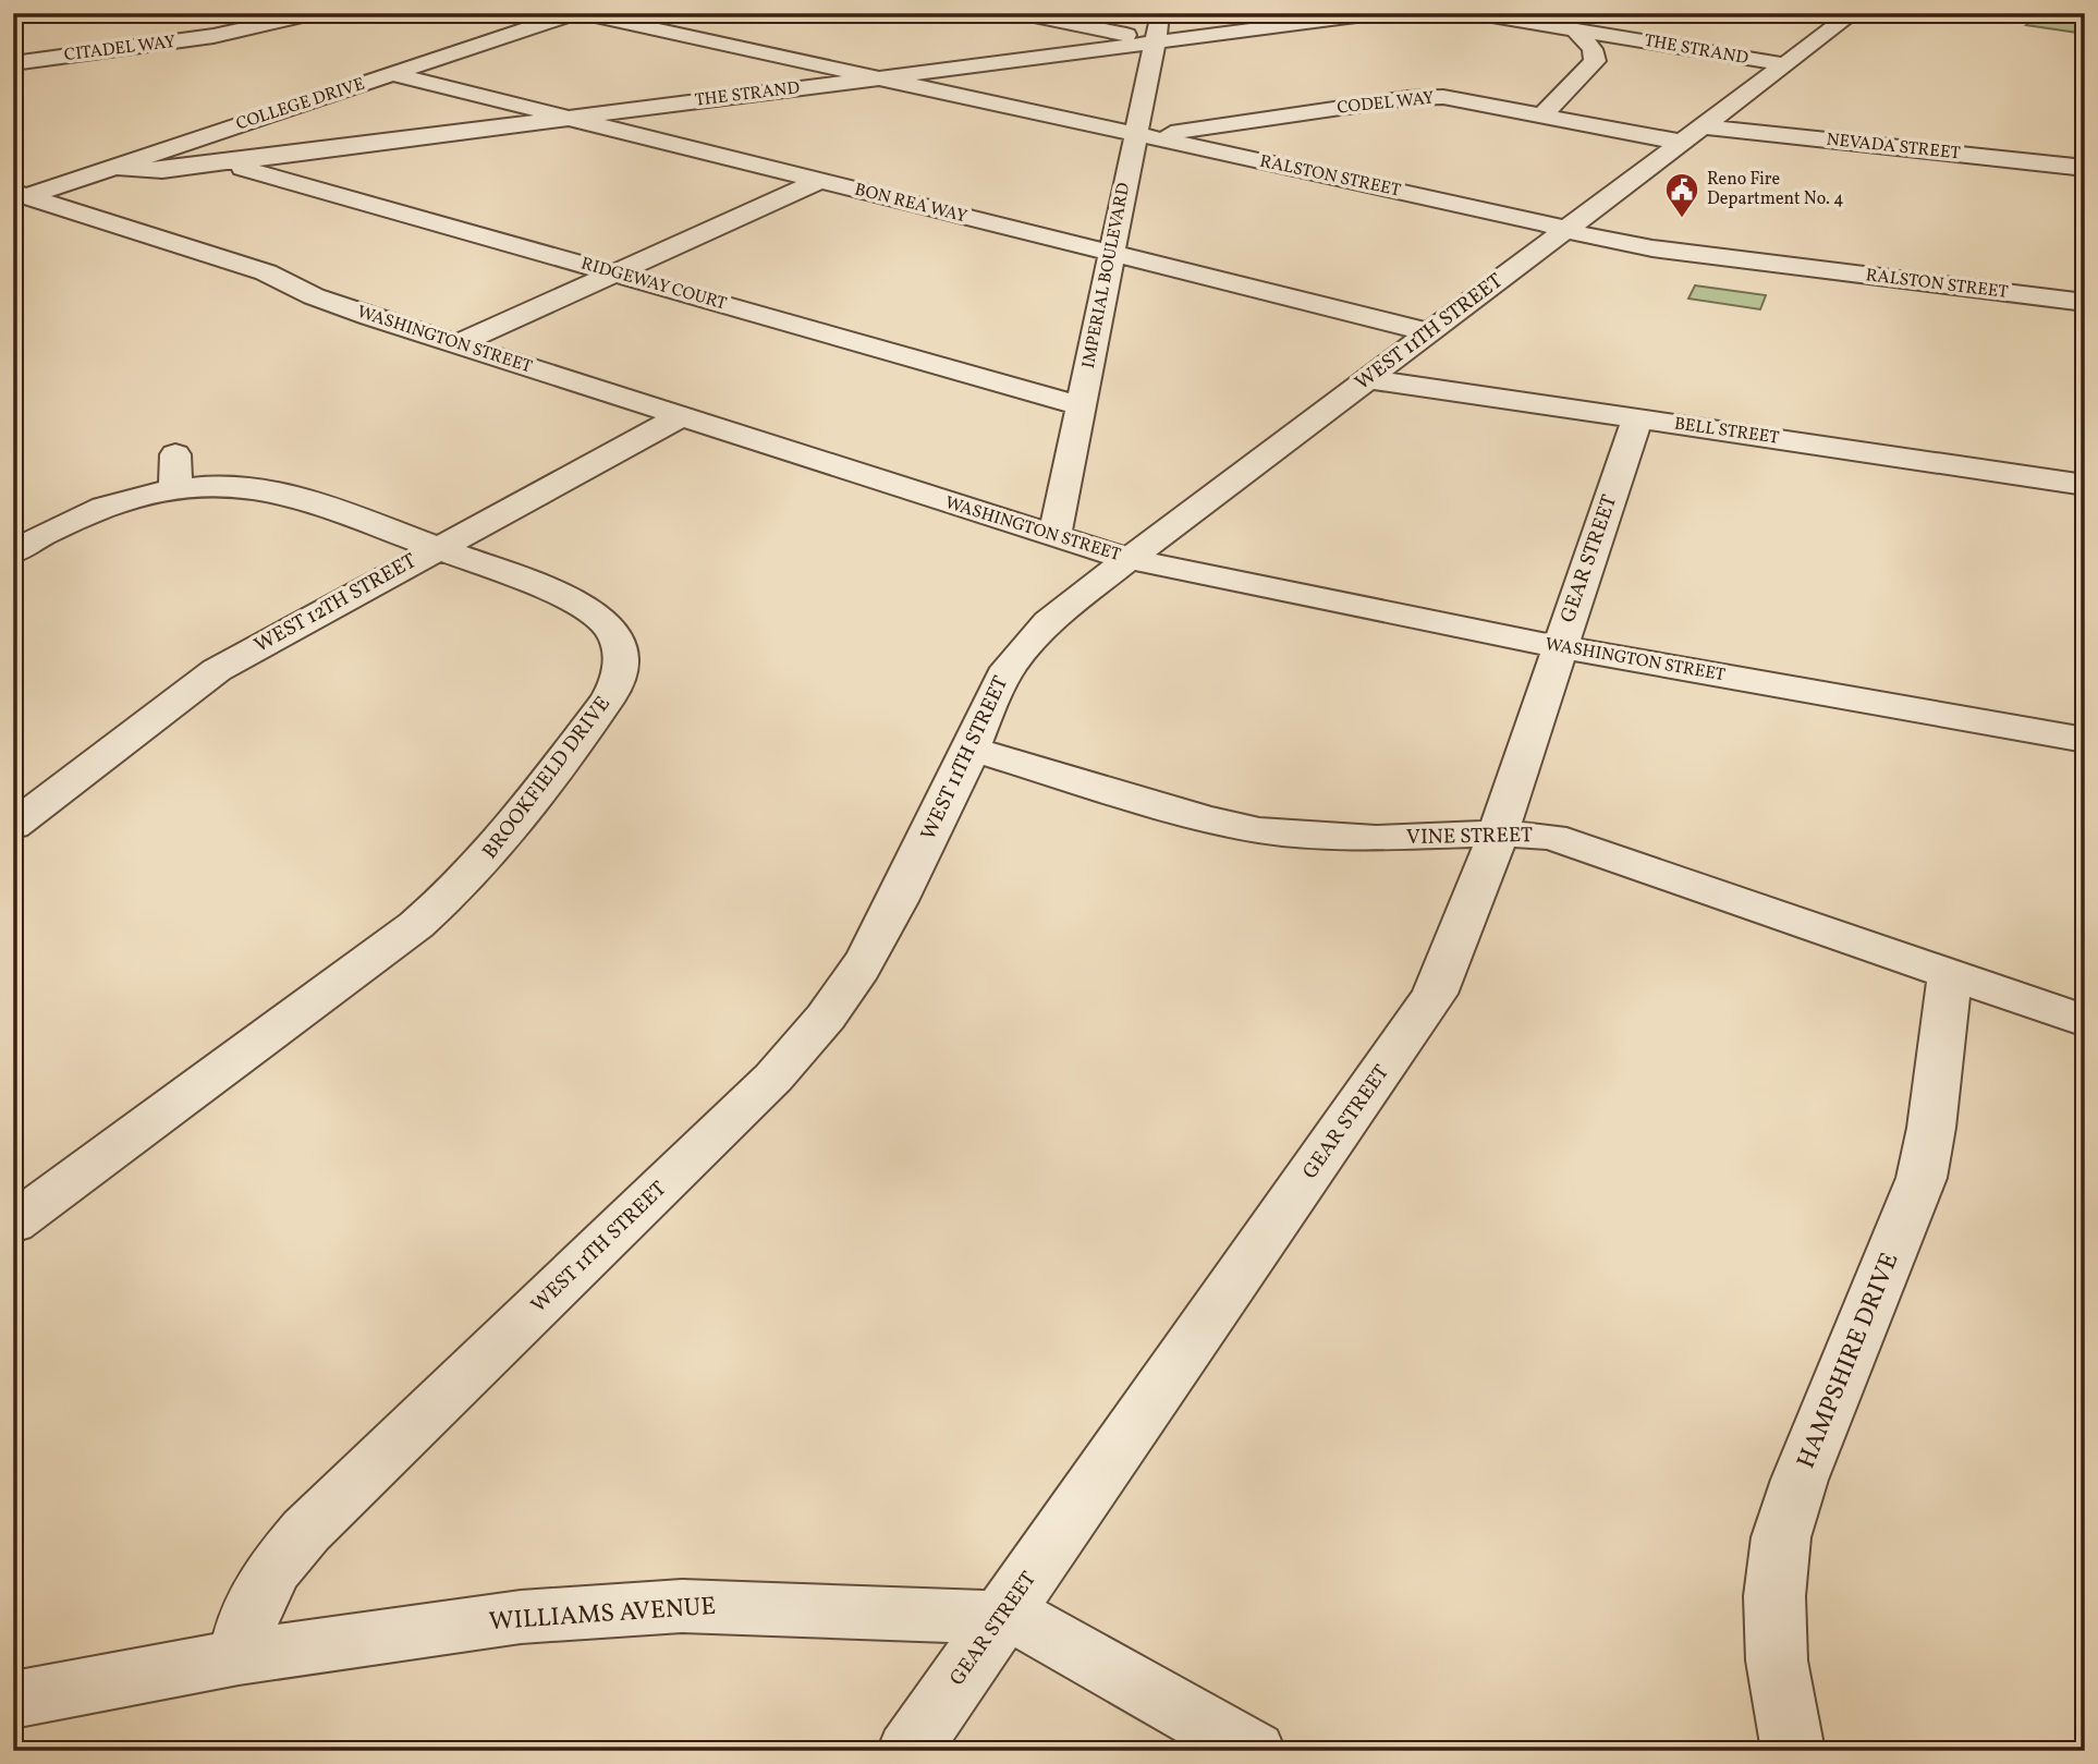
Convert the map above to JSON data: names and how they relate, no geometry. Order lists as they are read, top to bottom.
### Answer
{
  "streets": {
    "street": [
      "CITADEL WAY",
      "THE STRAND",
      "CODEL WAY",
      "COLLEGE DRIVE",
      "NEVADA STREET",
      "RALSTON STREET",
      "BON REA WAY",
      "IMPERIAL BOULEVARD",
      "RIDGEWAY COURT",
      "WEST 11TH STREET",
      "WASHINGTON STREET",
      "BELL STREET",
      "GEAR STREET",
      "WEST 12TH STREET",
      "BROOKFIELD DRIVE",
      "VINE STREET",
      "HAMPSHIRE DRIVE",
      "WILLIAMS AVENUE"
    ]
  },
  "crossings": [
    ["THE STRAND", "COLLEGE DRIVE"],
    ["THE STRAND", "RALSTON STREET"],
    ["THE STRAND", "BON REA WAY"],
    ["THE STRAND", "IMPERIAL BOULEVARD"],
    ["THE STRAND", "RIDGEWAY COURT"],
    ["THE STRAND", "WEST 11TH STREET"],
    ["CODEL WAY", "RALSTON STREET"],
    ["CODEL WAY", "IMPERIAL BOULEVARD"],
    ["CODEL WAY", "WEST 11TH STREET"],
    ["COLLEGE DRIVE", "RALSTON STREET"],
    ["COLLEGE DRIVE", "BON REA WAY"],
    ["COLLEGE DRIVE", "WASHINGTON STREET"],
    ["NEVADA STREET", "WEST 11TH STREET"],
    ["RALSTON STREET", "IMPERIAL BOULEVARD"],
    ["RALSTON STREET", "WEST 11TH STREET"],
    ["BON REA WAY", "IMPERIAL BOULEVARD"],
    ["BON REA WAY", "WEST 11TH STREET"],
    ["IMPERIAL BOULEVARD", "RIDGEWAY COURT"],
    ["IMPERIAL BOULEVARD", "WASHINGTON STREET"],
    ["WEST 11TH STREET", "WASHINGTON STREET"],
    ["WEST 11TH STREET", "BELL STREET"],
    ["WEST 11TH STREET", "VINE STREET"],
    ["WEST 11TH STREET", "WILLIAMS AVENUE"],
    ["WASHINGTON STREET", "GEAR STREET"],
    ["WASHINGTON STREET", "WEST 12TH STREET"],
    ["BELL STREET", "GEAR STREET"],
    ["GEAR STREET", "VINE STREET"],
    ["GEAR STREET", "WILLIAMS AVENUE"],
    ["WEST 12TH STREET", "BROOKFIELD DRIVE"],
    ["VINE STREET", "HAMPSHIRE DRIVE"]
  ],
  "places": {
    "public building": ["Reno Fire Department No. 4"]
  }
}
